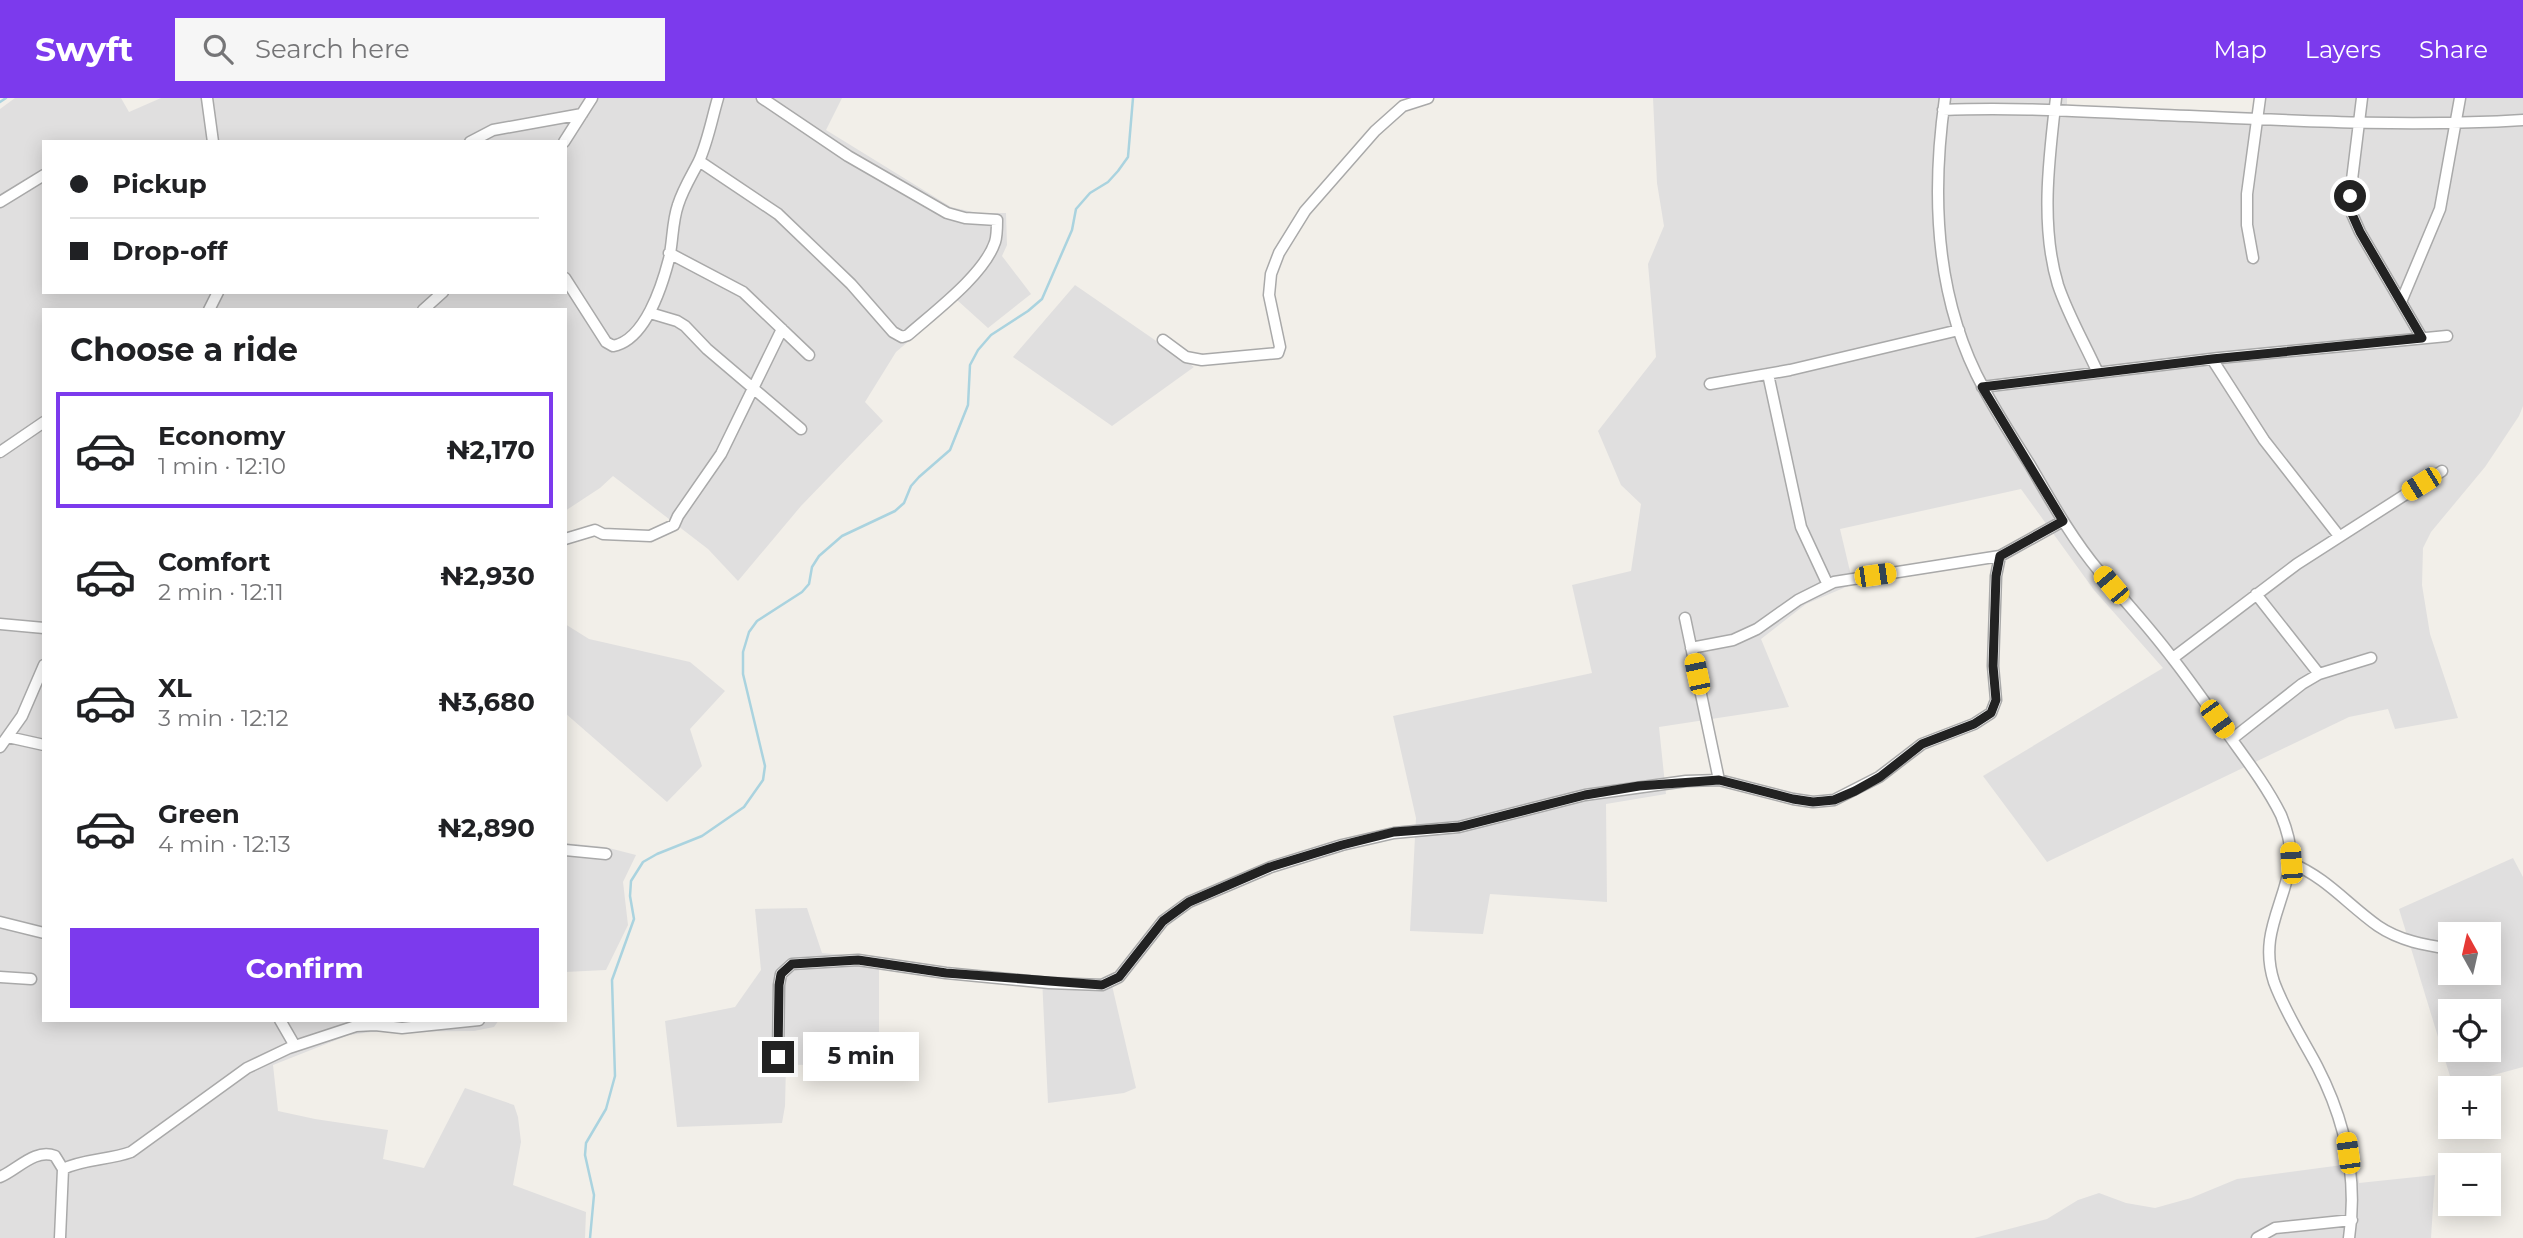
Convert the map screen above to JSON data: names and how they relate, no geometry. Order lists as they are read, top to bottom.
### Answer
{
  "north": "top",
  "page": {
    "header": "Swyft",
    "search": "Search here",
    "nav": ["Map", "Layers", "Share"],
    "banner": ["Pickup", "Drop-off"],
    "heading": "Choose a ride",
    "list": [
      {
        "name": "Economy",
        "note": "1 min · 12:10",
        "value": "₦2,170"
      },
      {
        "name": "Comfort",
        "note": "2 min · 12:11",
        "value": "₦2,930"
      },
      {
        "name": "XL",
        "note": "3 min · 12:12",
        "value": "₦3,680"
      },
      {
        "name": "Green",
        "note": "4 min · 12:13",
        "value": "₦2,890"
      }
    ],
    "buttons": "Confirm",
    "map_buttons": ["+", "−"],
    "bubble": "5 min"
  }
}
